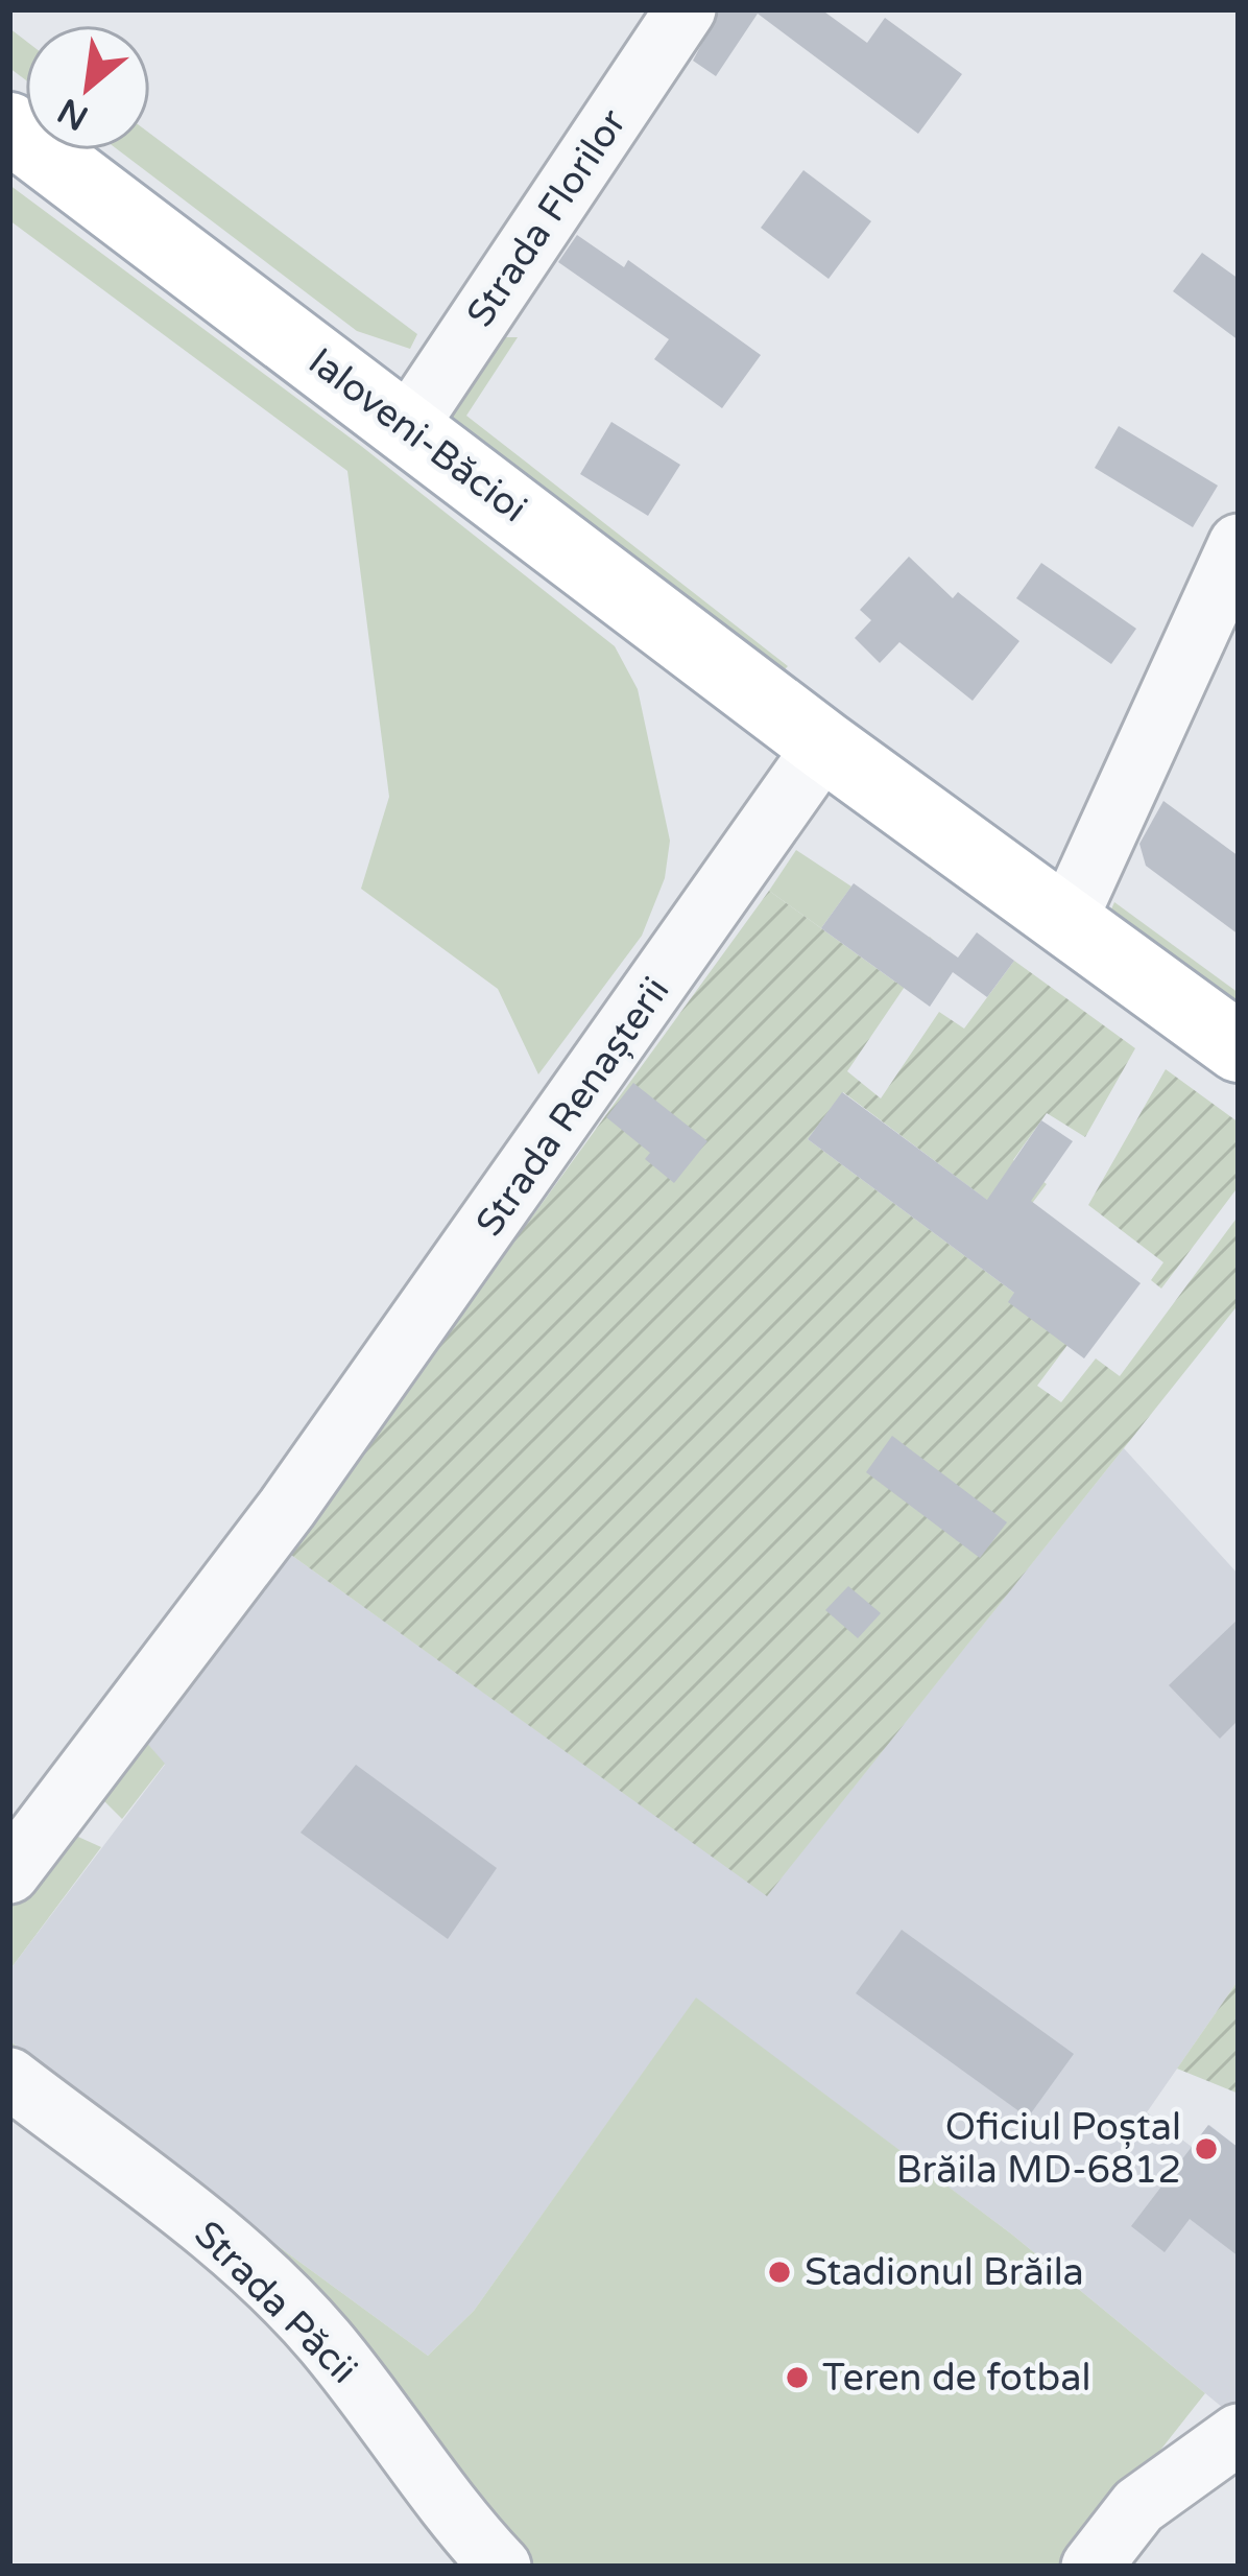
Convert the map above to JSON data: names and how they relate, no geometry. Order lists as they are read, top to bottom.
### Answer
{
  "streets": {
    "main road": ["Ialoveni-Băcioi"],
    "street": ["Strada Florilor", "Strada Renașterii", "Strada Păcii"]
  },
  "crossings": [
    ["Strada Florilor", "Ialoveni-Băcioi"],
    ["Ialoveni-Băcioi", "Strada Renașterii"]
  ],
  "places": ["Oficiul Poștal Brăila MD-6812", "Stadionul Brăila", "Teren de fotbal"],
  "north": "bottom left"
}
